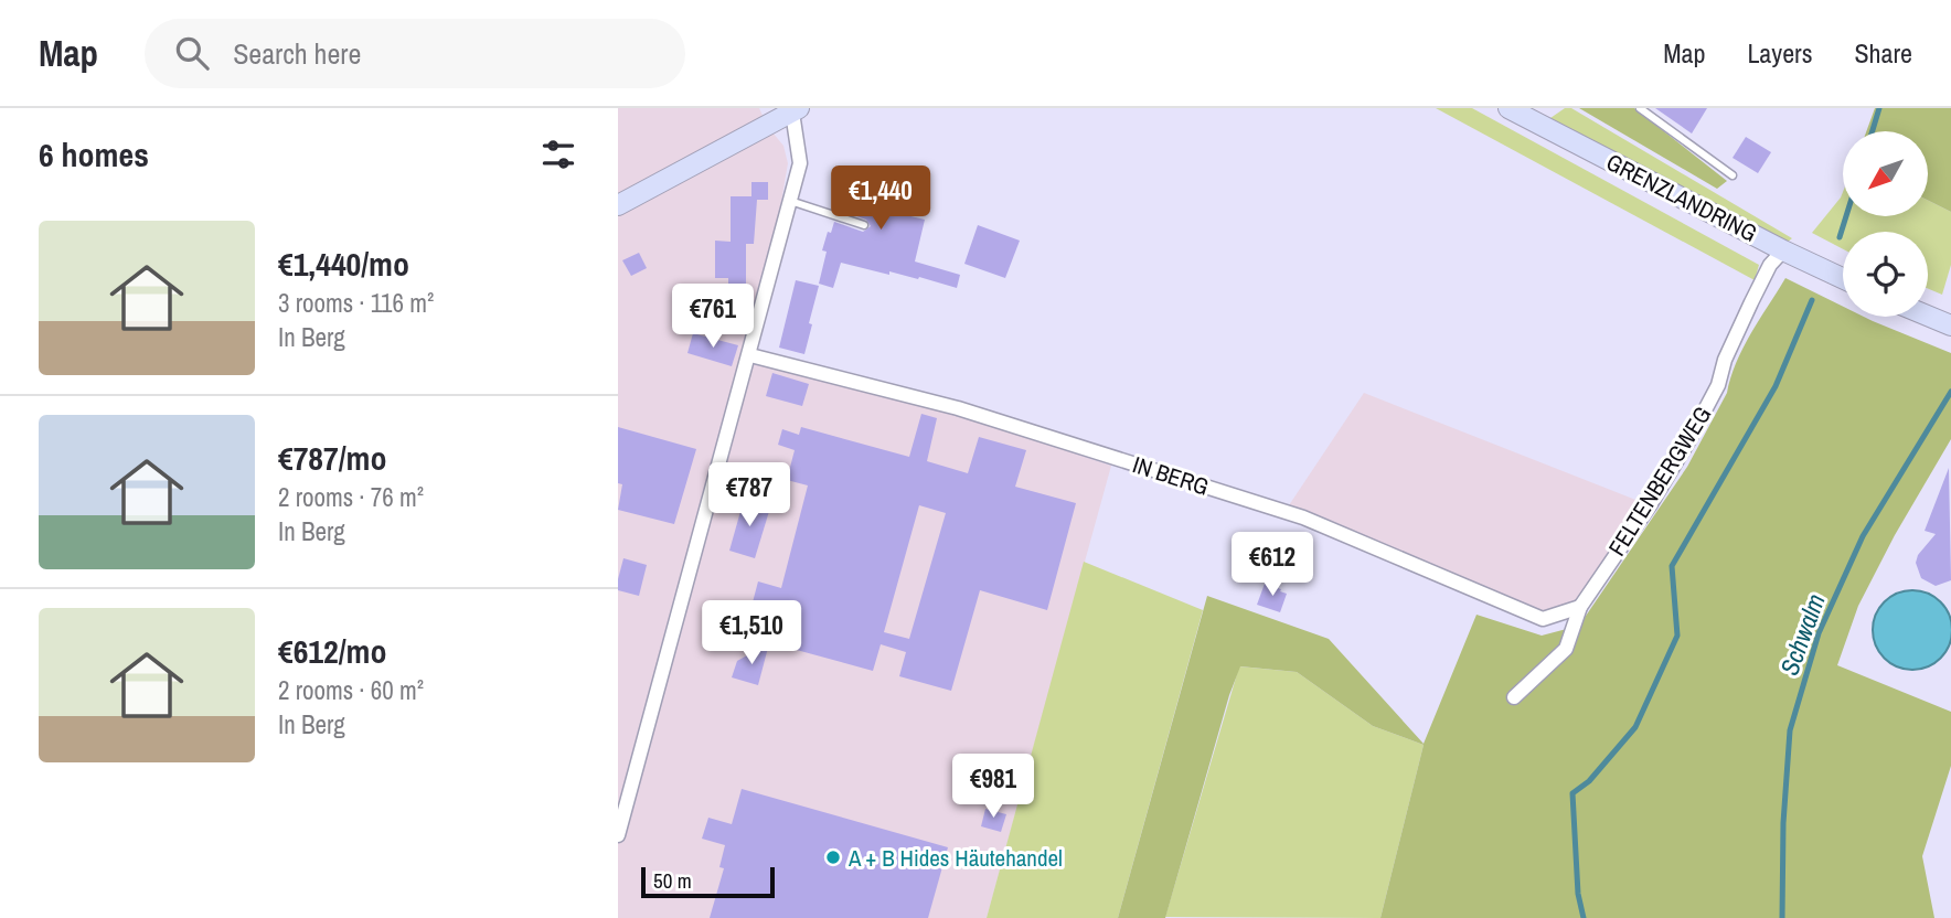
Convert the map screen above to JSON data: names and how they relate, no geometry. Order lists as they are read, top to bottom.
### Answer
{
  "streets": {
    "main road": ["GRENZLANDRING"],
    "street": ["IN BERG", "FELTENBERGWEG"]
  },
  "crossings": [
    ["GRENZLANDRING", "FELTENBERGWEG"],
    ["IN BERG", "FELTENBERGWEG"]
  ],
  "water": ["Schwalm"],
  "places": ["A + B Hides Häutehandel"],
  "scale_bar": "50 m",
  "north": "bottom left",
  "page": {
    "header": "Map",
    "search": "Search here",
    "nav": ["Map", "Layers", "Share"],
    "heading": "6 homes",
    "price": [
      "€1,440",
      "€761",
      "€787",
      "€612",
      "€1,510",
      "€981"
    ],
    "list": [
      {
        "name": "€1,440/mo",
        "note": "3 rooms · 116 m² · In Berg"
      },
      {
        "name": "€787/mo",
        "note": "2 rooms · 76 m² · In Berg"
      },
      {
        "name": "€612/mo",
        "note": "2 rooms · 60 m² · In Berg"
      }
    ],
    "scale": "50 m"
  }
}
